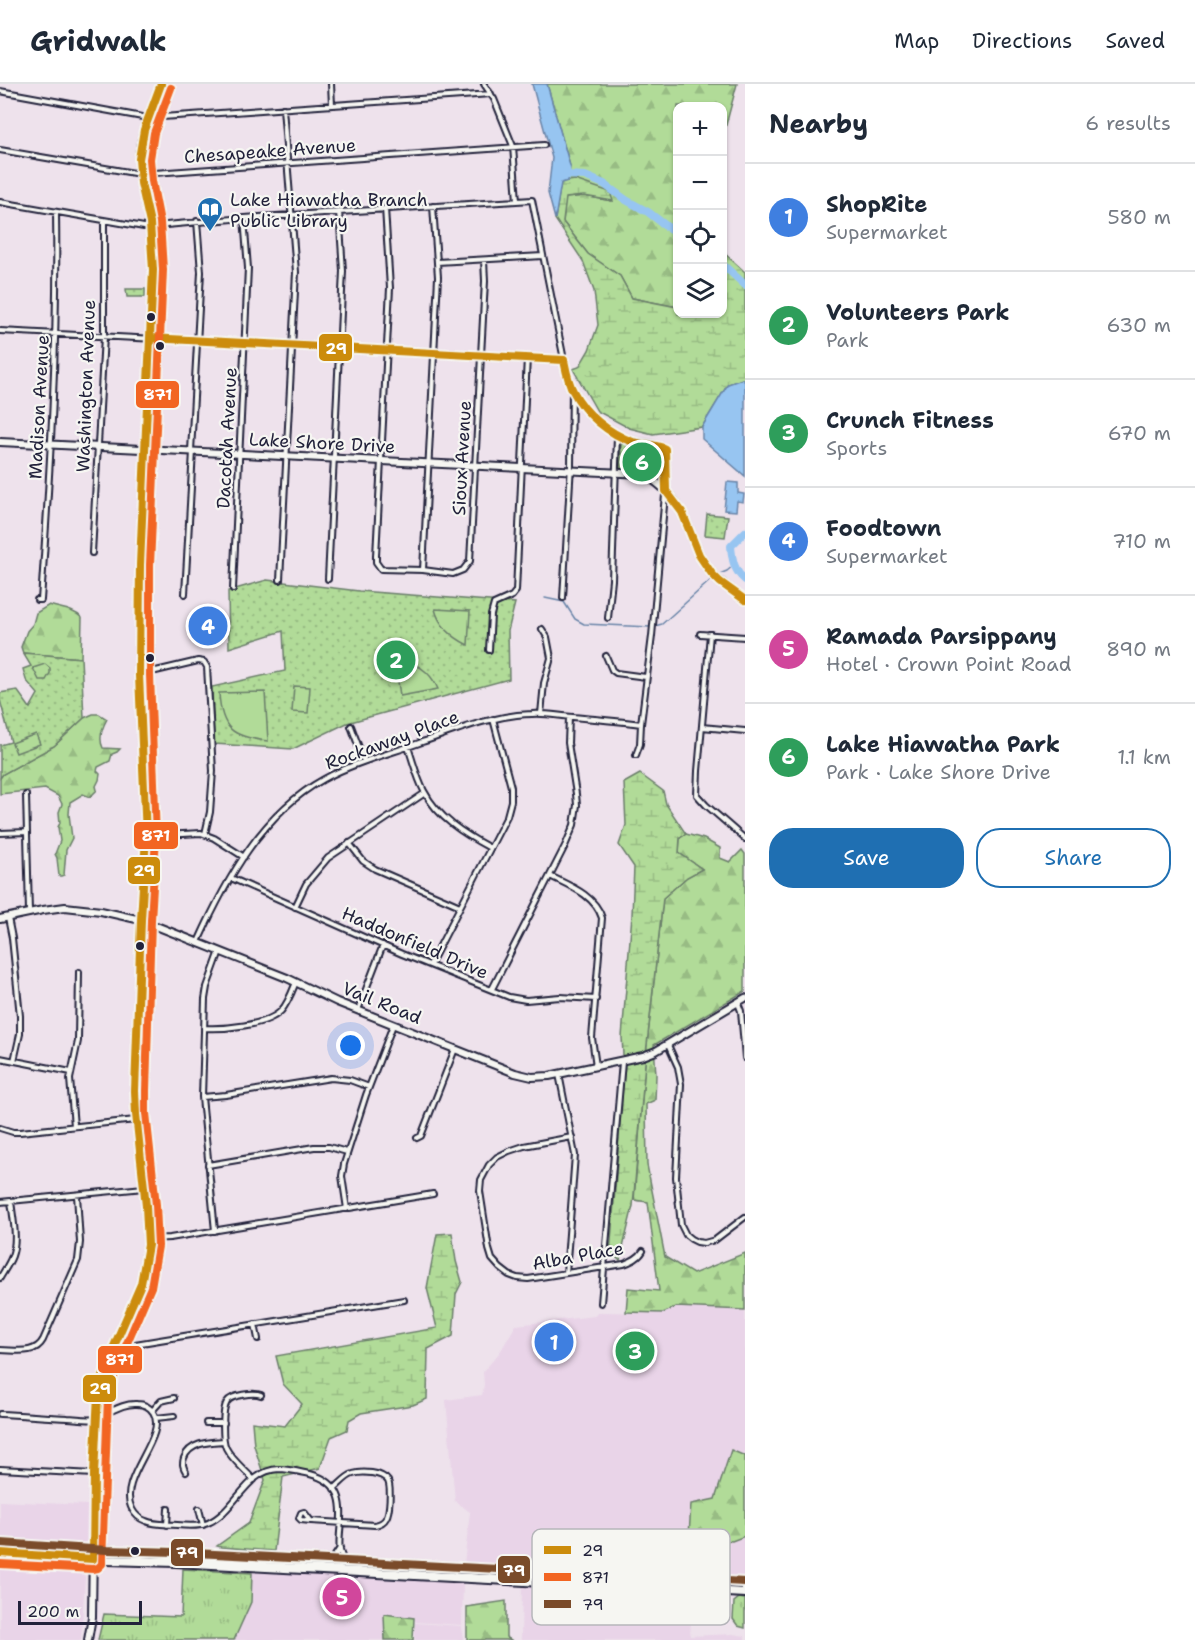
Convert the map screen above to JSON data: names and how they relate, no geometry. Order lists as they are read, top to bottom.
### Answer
{
  "streets": {
    "street": [
      "Chesapeake Avenue",
      "Washington Avenue",
      "Madison Avenue",
      "Dacotah Avenue",
      "Lake Shore Drive",
      "Sioux Avenue",
      "Rockaway Place",
      "Haddonfield Drive",
      "Vail Road",
      "Alba Place"
    ]
  },
  "crossings": [
    ["Washington Avenue", "Lake Shore Drive"],
    ["Madison Avenue", "Lake Shore Drive"],
    ["Dacotah Avenue", "Lake Shore Drive"],
    ["Lake Shore Drive", "Sioux Avenue"],
    ["Rockaway Place", "Haddonfield Drive"],
    ["Rockaway Place", "Vail Road"]
  ],
  "places": {
    "library": ["Lake Hiawatha Branch Public Library"]
  },
  "lines": ["transit line 29", "transit line 871", "transit line 79"],
  "legend": ["29", "871", "79"],
  "scale_bar": "200 m",
  "page": {
    "header": "Gridwalk",
    "nav": ["Map", "Directions", "Saved"],
    "heading": ["Nearby", "6 results"],
    "map_buttons": ["+", "−"],
    "list": [
      {
        "mark": "1",
        "name": "ShopRite",
        "note": "Supermarket",
        "value": "580 m"
      },
      {
        "mark": "2",
        "name": "Volunteers Park",
        "note": "Park",
        "value": "630 m"
      },
      {
        "mark": "3",
        "name": "Crunch Fitness",
        "note": "Sports",
        "value": "670 m"
      },
      {
        "mark": "4",
        "name": "Foodtown",
        "note": "Supermarket",
        "value": "710 m"
      },
      {
        "mark": "5",
        "name": "Ramada Parsippany",
        "note": "Hotel · Crown Point Road",
        "value": "890 m"
      },
      {
        "mark": "6",
        "name": "Lake Hiawatha Park",
        "note": "Park · Lake Shore Drive",
        "value": "1.1 km"
      }
    ],
    "pins": [
      "6",
      "4",
      "2",
      "1",
      "3",
      "5"
    ],
    "buttons": ["Save", "Share"],
    "scale": "200 m"
  }
}
